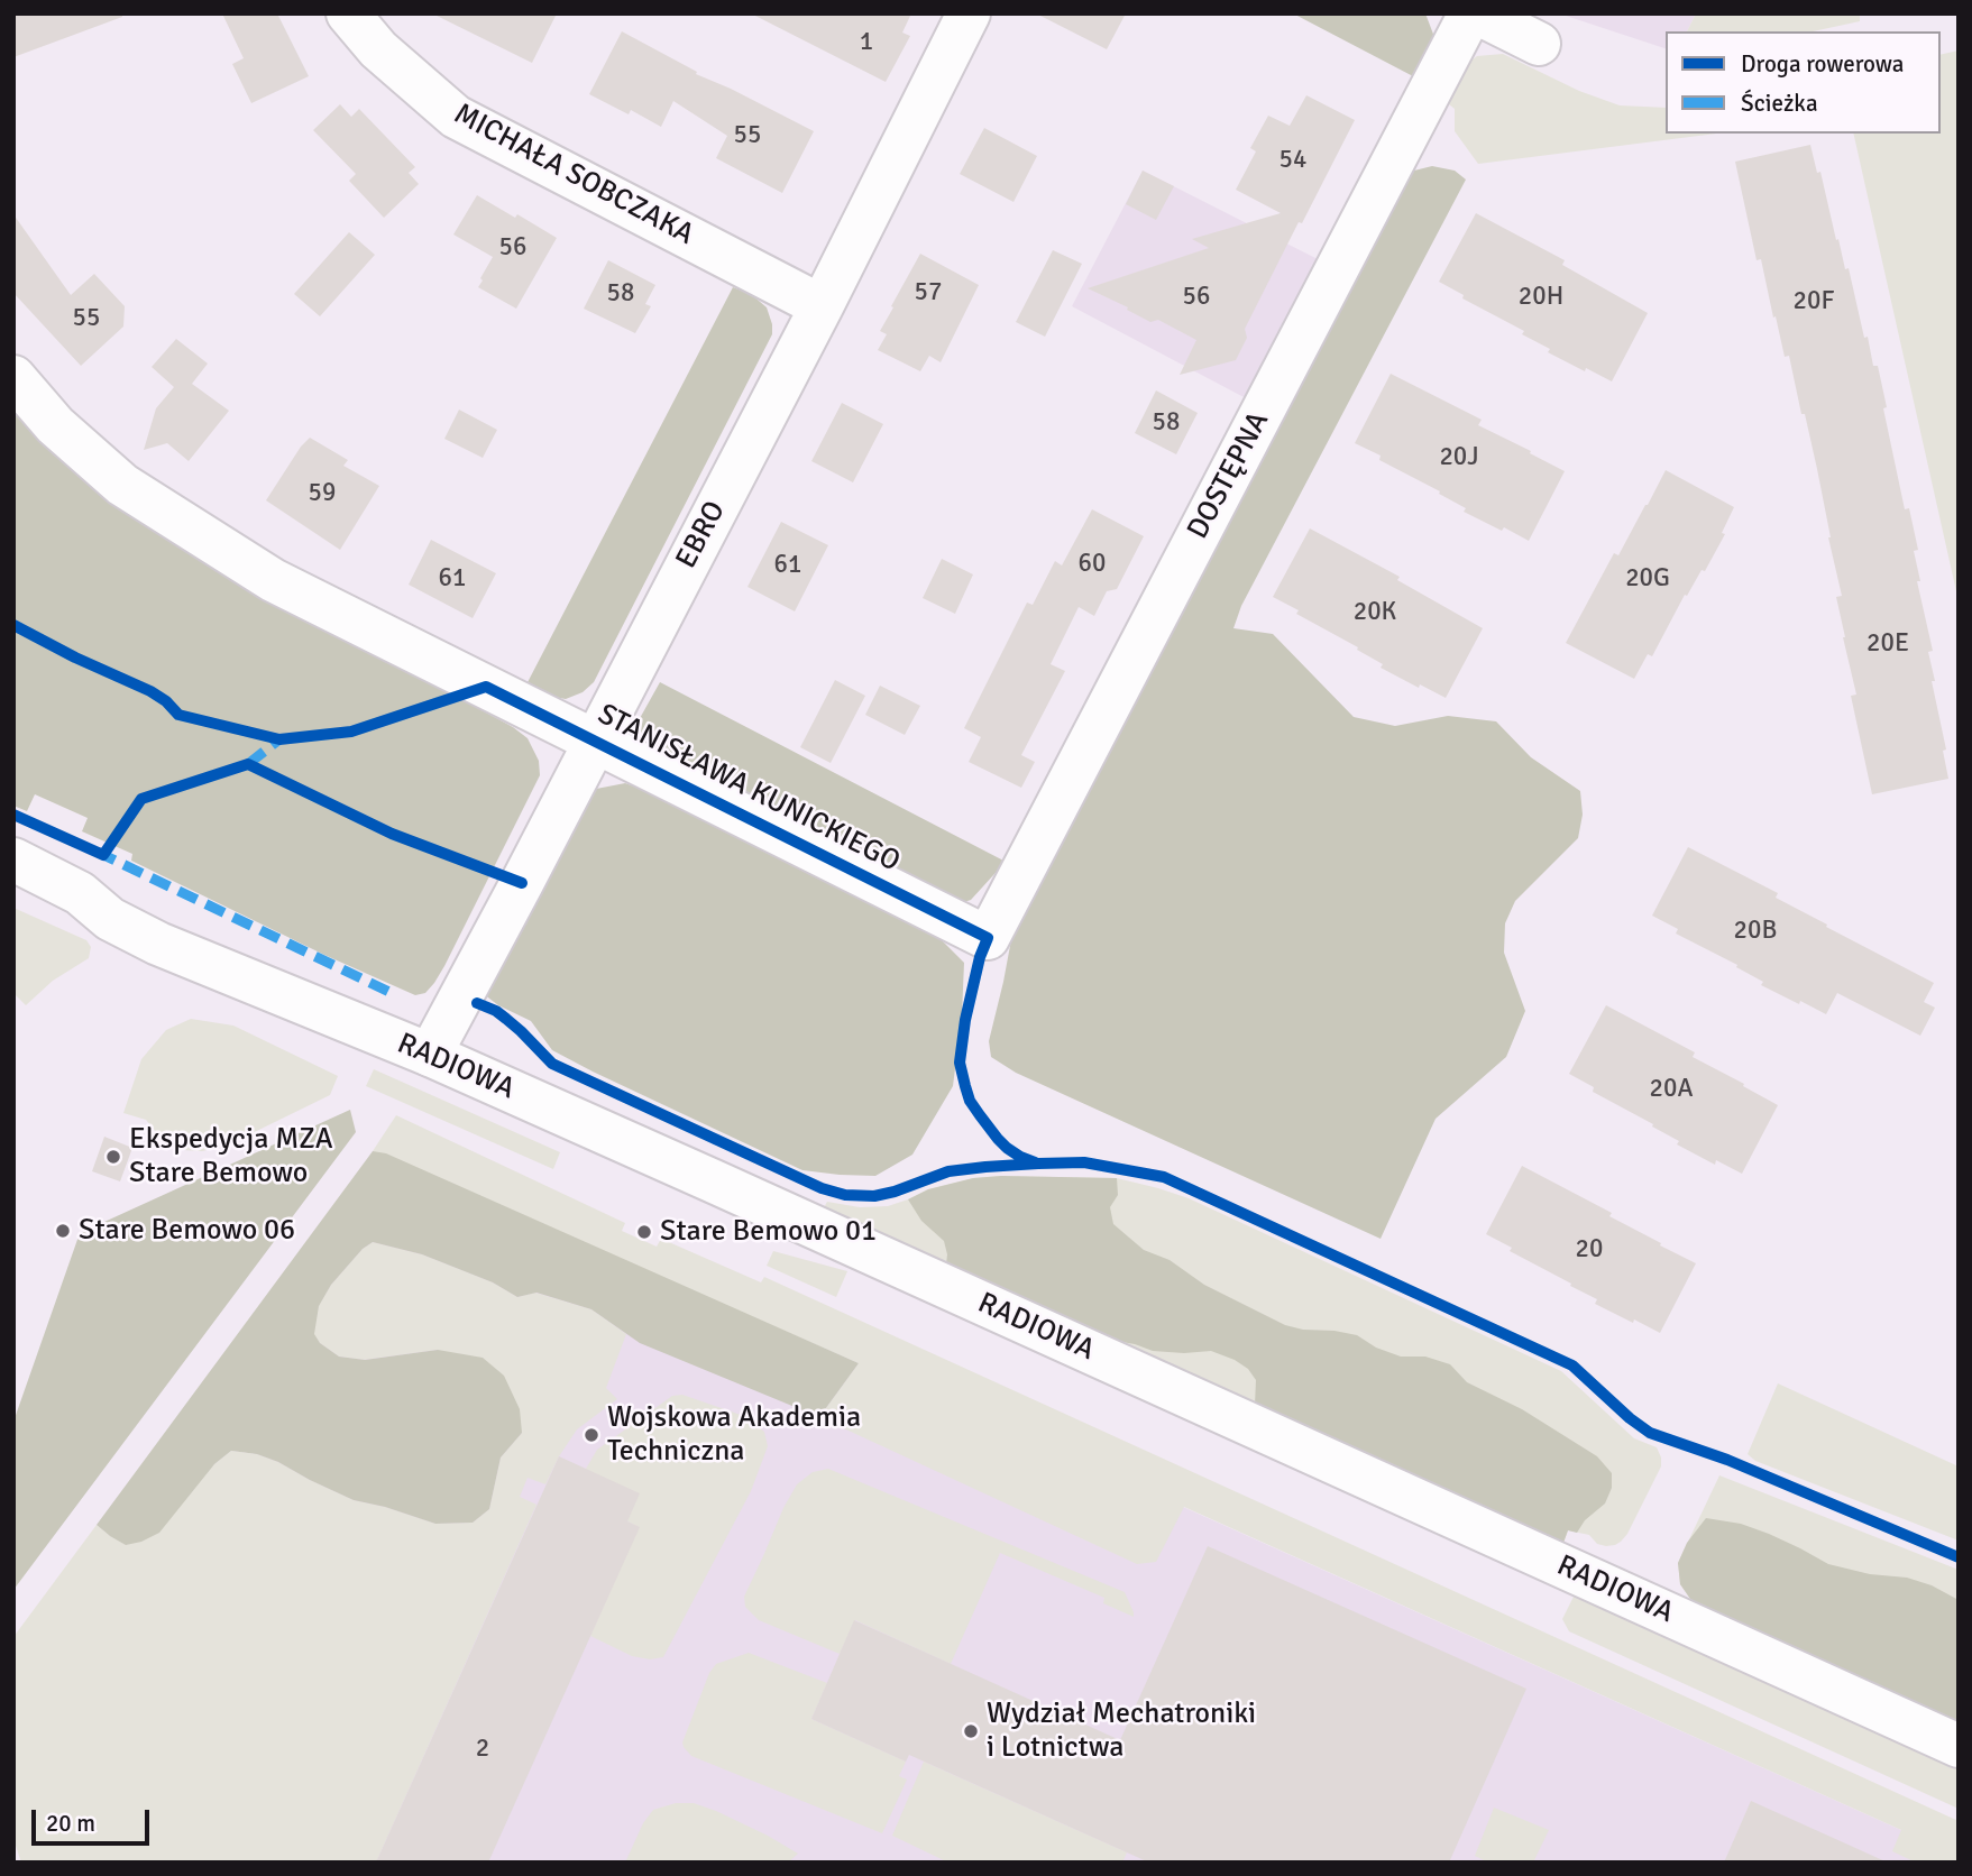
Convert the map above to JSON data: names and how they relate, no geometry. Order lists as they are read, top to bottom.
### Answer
{
  "streets": {
    "street": [
      "MICHAŁA SOBCZAKA",
      "DOSTĘPNA",
      "EBRO",
      "STANISŁAWA KUNICKIEGO",
      "RADIOWA"
    ]
  },
  "crossings": [
    ["MICHAŁA SOBCZAKA", "EBRO"],
    ["DOSTĘPNA", "STANISŁAWA KUNICKIEGO"],
    ["EBRO", "STANISŁAWA KUNICKIEGO"],
    ["EBRO", "RADIOWA"]
  ],
  "places": [
    "Ekspedycja MZA Stare Bemowo",
    "Stare Bemowo 06",
    "Stare Bemowo 01",
    "Wojskowa Akademia Techniczna",
    "Wydział Mechatroniki i Lotnictwa"
  ],
  "house_numbers": [
    "1",
    "55",
    "54",
    "56",
    "57",
    "58",
    "56",
    "20H",
    "20F",
    "55",
    "58",
    "20J",
    "59",
    "60",
    "61",
    "61",
    "20G",
    "20K",
    "20E",
    "20B",
    "20A",
    "20",
    "2"
  ],
  "legend": ["Droga rowerowa", "Ścieżka"],
  "scale_bar": "20 m"
}
